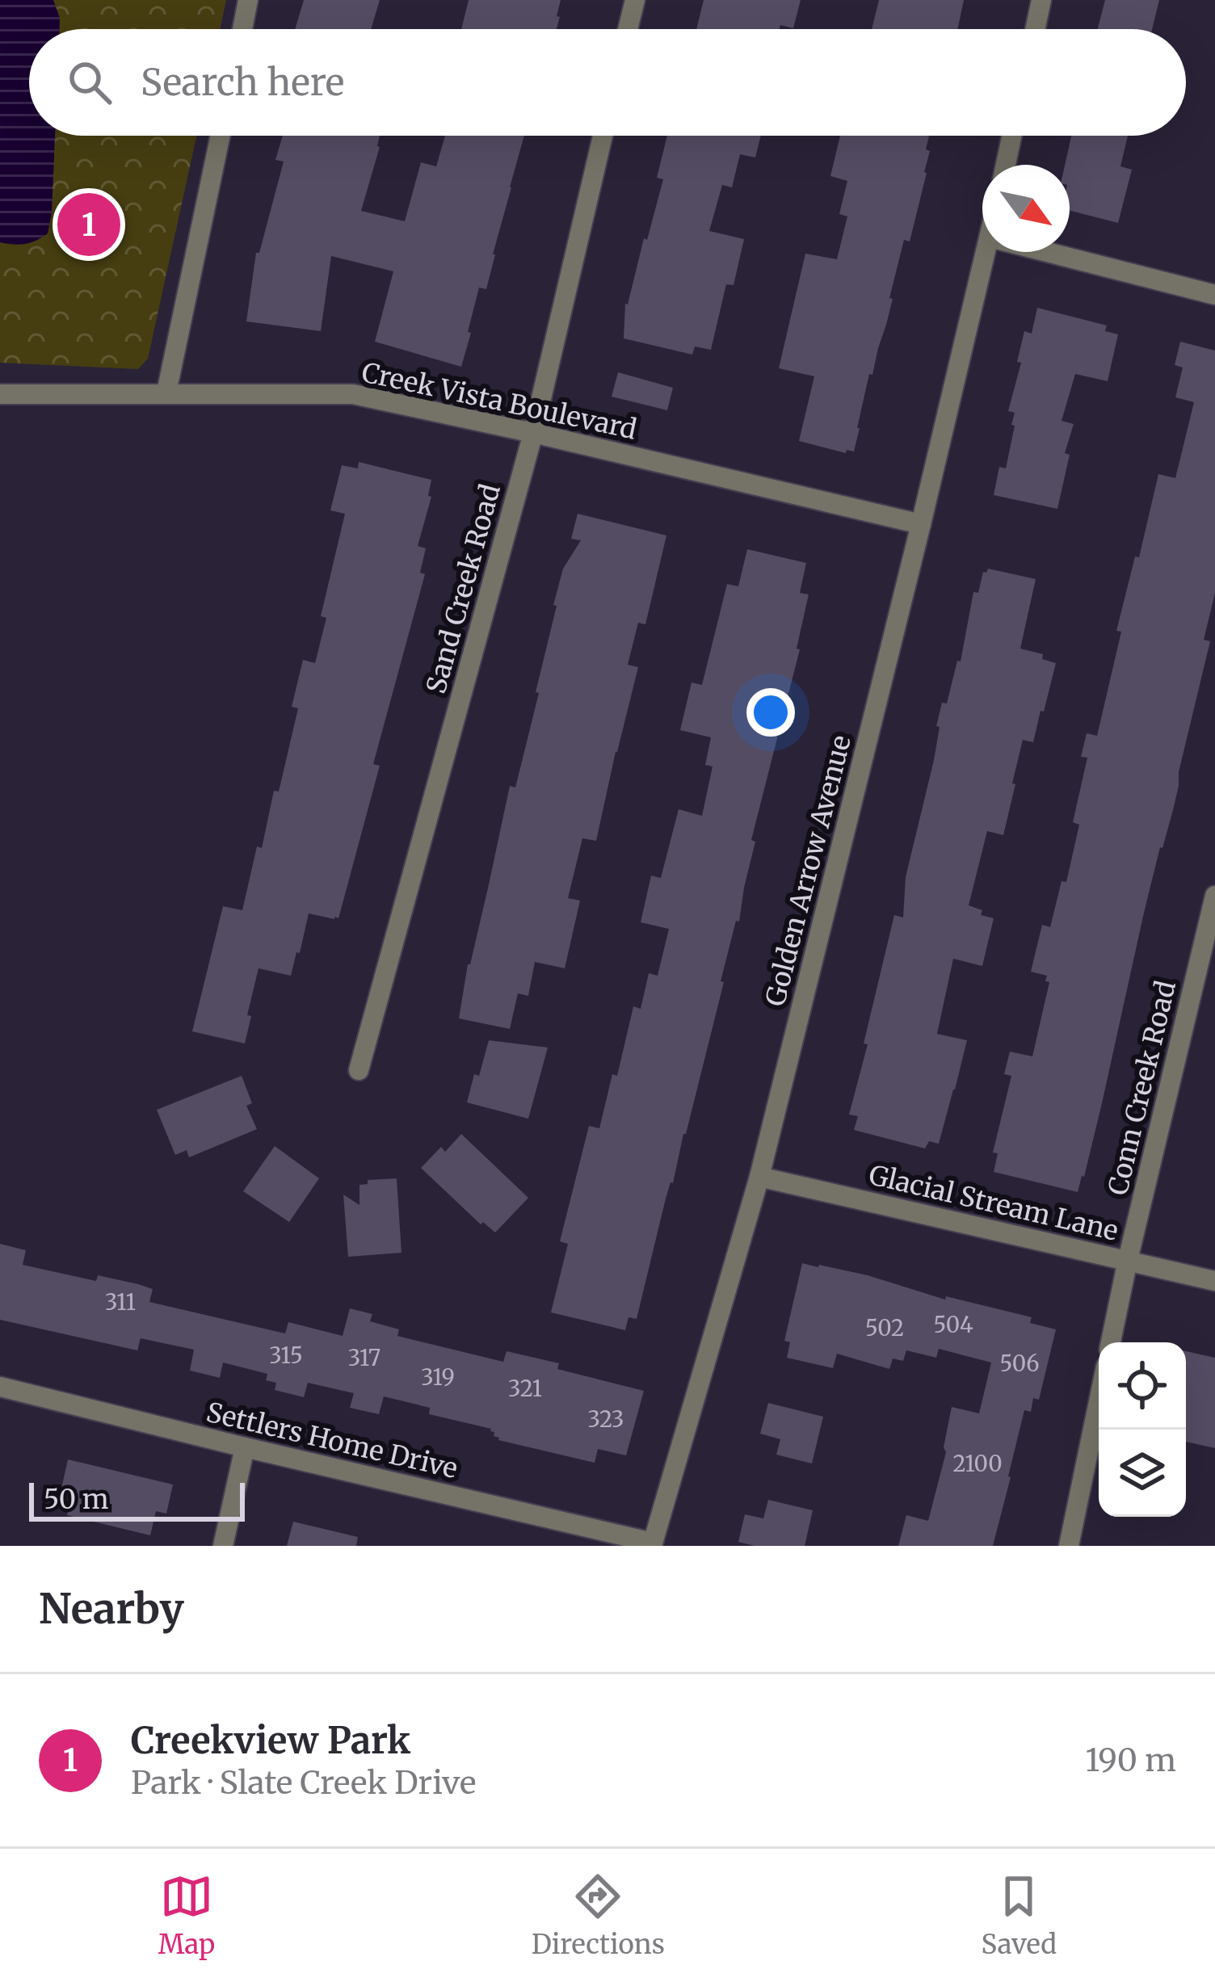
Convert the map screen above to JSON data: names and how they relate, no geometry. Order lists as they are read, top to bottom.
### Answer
{
  "streets": {
    "street": [
      "Creek Vista Boulevard",
      "Sand Creek Road",
      "Golden Arrow Avenue",
      "Conn Creek Road",
      "Glacial Stream Lane",
      "Settlers Home Drive"
    ]
  },
  "crossings": [
    ["Creek Vista Boulevard", "Sand Creek Road"],
    ["Creek Vista Boulevard", "Golden Arrow Avenue"],
    ["Golden Arrow Avenue", "Glacial Stream Lane"],
    ["Golden Arrow Avenue", "Settlers Home Drive"],
    ["Conn Creek Road", "Glacial Stream Lane"]
  ],
  "house_numbers": [
    "311",
    "504",
    "502",
    "315",
    "317",
    "506",
    "319",
    "321",
    "323",
    "2100"
  ],
  "scale_bar": "50 m",
  "north": "bottom right",
  "page": {
    "search": "Search here",
    "pins": "1",
    "scale": "50 m",
    "heading": "Nearby",
    "list": [
      {
        "mark": "1",
        "name": "Creekview Park",
        "note": "Park · Slate Creek Drive",
        "value": "190 m"
      }
    ],
    "nav": ["Map", "Directions", "Saved"]
  }
}
